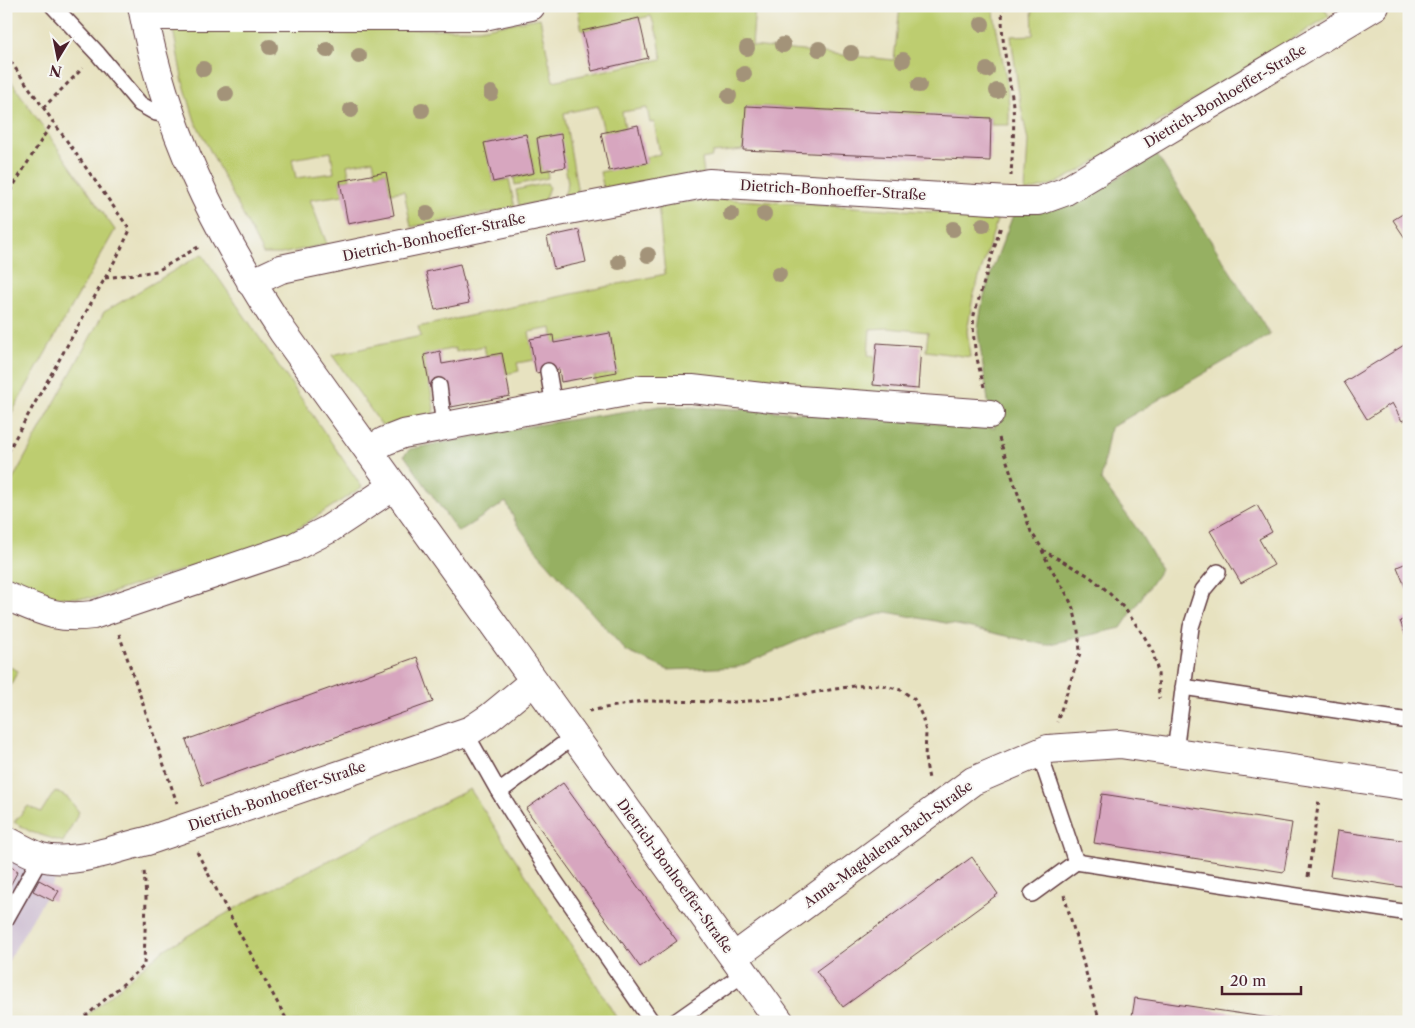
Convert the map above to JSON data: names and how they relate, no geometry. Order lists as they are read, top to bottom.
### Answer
{
  "streets": {
    "street": ["Dietrich-Bonhoeffer-Straße", "Anna-Magdalena-Bach-Straße"]
  },
  "crossings": [
    ["Dietrich-Bonhoeffer-Straße", "Anna-Magdalena-Bach-Straße"]
  ],
  "scale_bar": "20 m",
  "north": "bottom"
}
